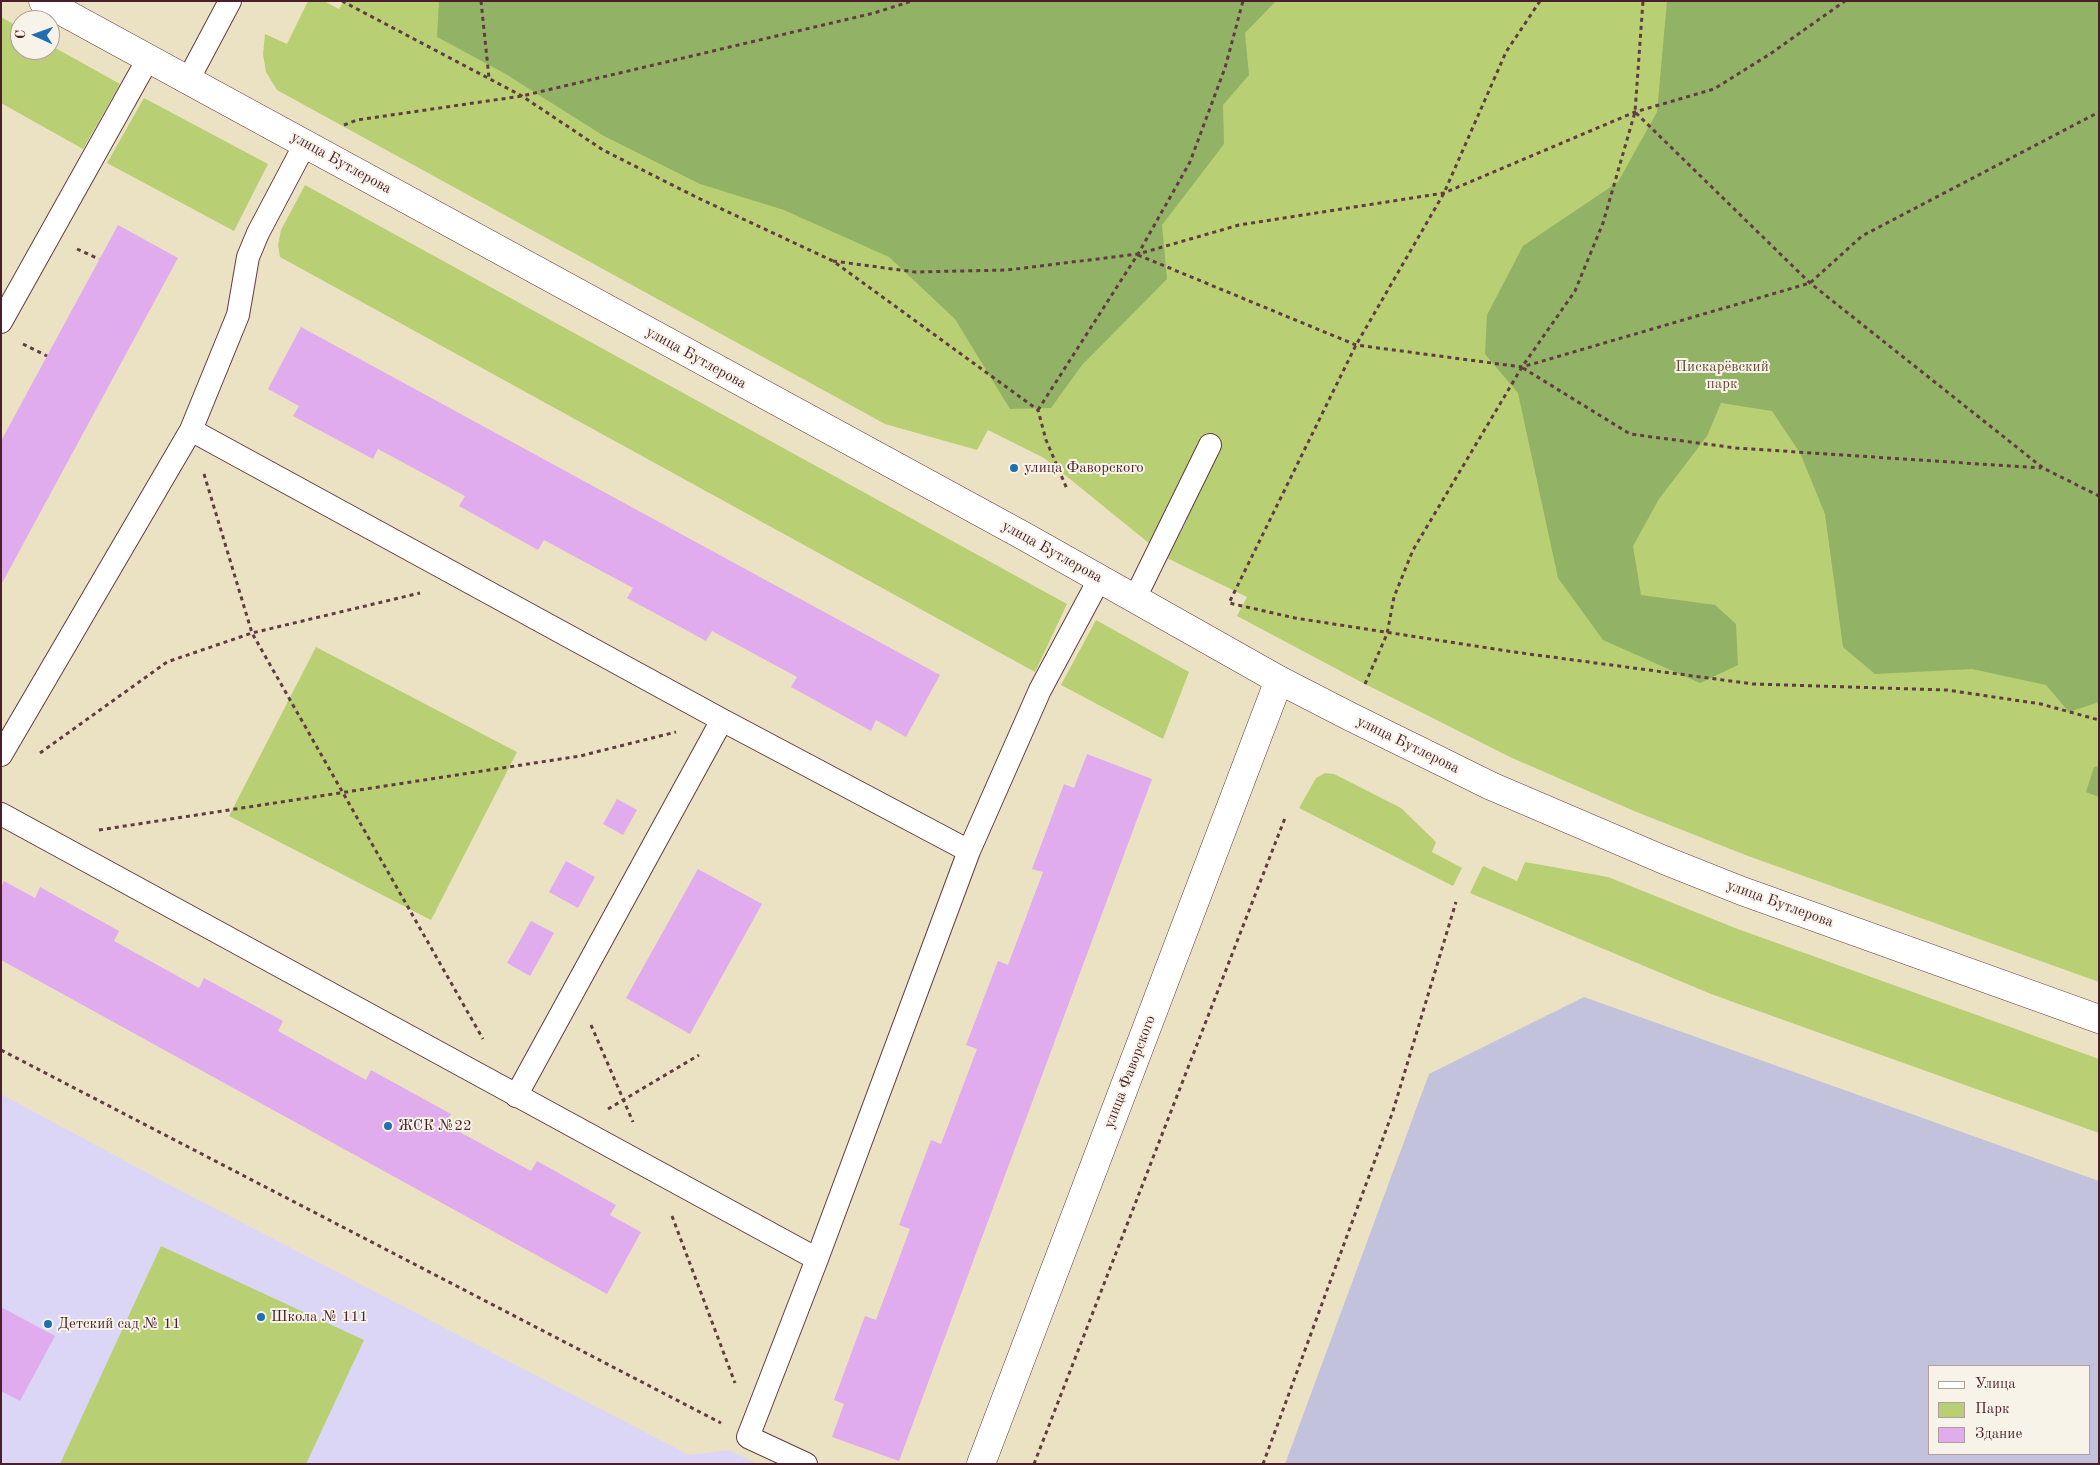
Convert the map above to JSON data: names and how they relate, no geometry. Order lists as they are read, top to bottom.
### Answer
{
  "streets": {
    "street": ["улица Бутлерова", "улица Фаворского"]
  },
  "crossings": [
    ["улица Бутлерова", "улица Фаворского"]
  ],
  "parks": ["Пискарёвский парк"],
  "places": [
    "улица Фаворского",
    "ЖСК №22",
    "Школа № 111",
    "Детский сад № 11"
  ],
  "legend": ["Улица", "Парк", "Здание"],
  "north": "left"
}
